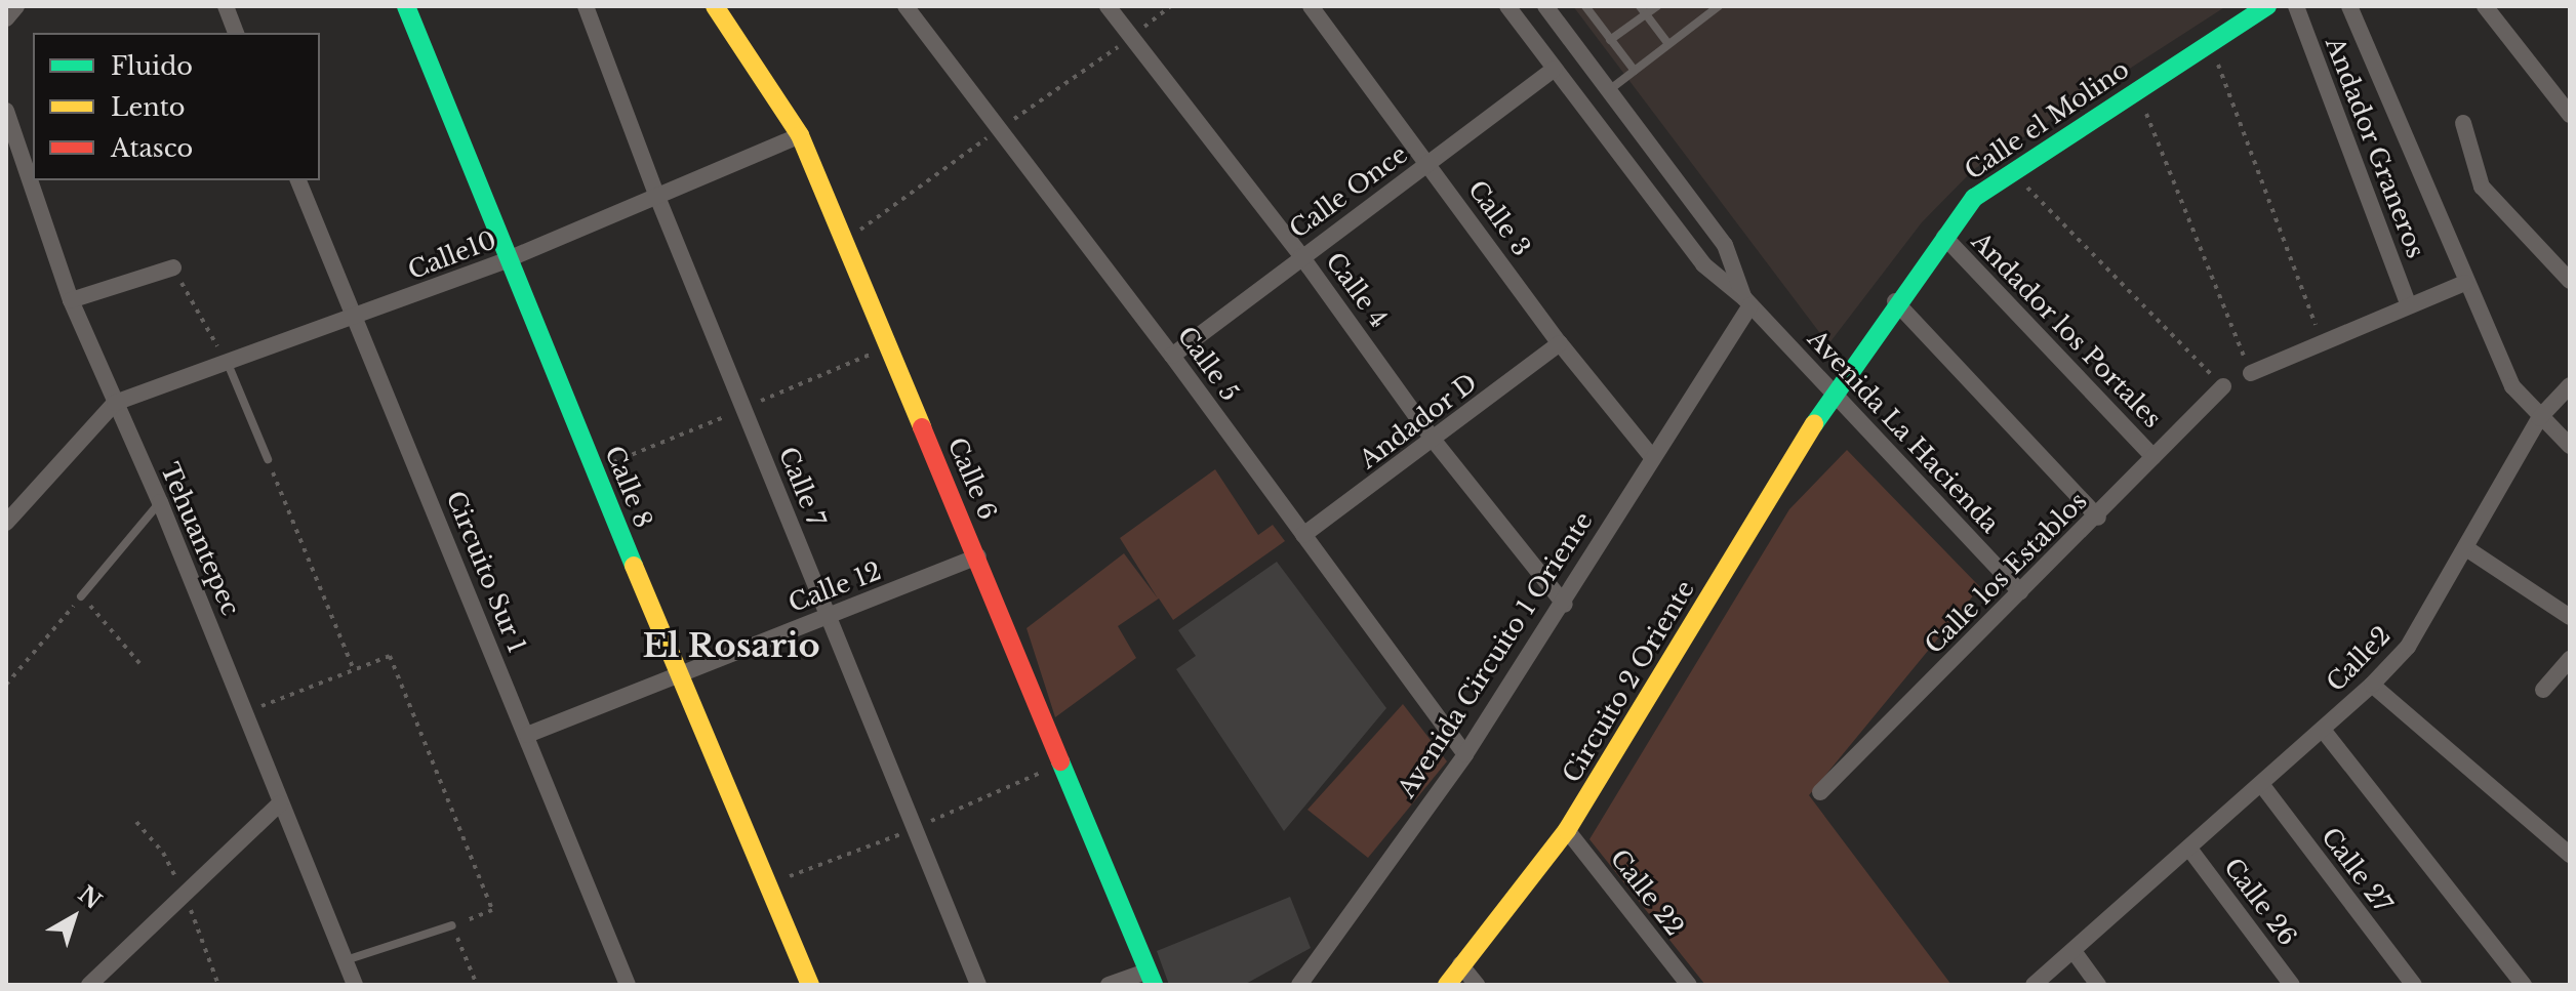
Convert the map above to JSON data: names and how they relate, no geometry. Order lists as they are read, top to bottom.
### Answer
{
  "streets": {
    "street": [
      "Calle el Molino",
      "Andador Graneros",
      "Calle Once",
      "Calle 3",
      "Calle10",
      "Calle 4",
      "Andador los Portales",
      "Calle 5",
      "Andador D",
      "Avenida La Hacienda",
      "Calle 6",
      "Calle 8",
      "Calle 7",
      "Tehuantepec",
      "Circuito Sur 1",
      "Calle los Establos",
      "Calle 12",
      "Avenida Circuito 1 Oriente",
      "Calle2",
      "Circuito 2 Oriente",
      "Calle 27",
      "Calle 22",
      "Calle 26"
    ]
  },
  "crossings": [
    ["Calle el Molino", "Andador los Portales"],
    ["Calle el Molino", "Avenida La Hacienda"],
    ["Calle el Molino", "Circuito 2 Oriente"],
    ["Calle Once", "Calle 3"],
    ["Calle Once", "Calle 4"],
    ["Calle Once", "Calle 5"],
    ["Calle Once", "Avenida La Hacienda"],
    ["Calle 3", "Andador D"],
    ["Calle 3", "Avenida Circuito 1 Oriente"],
    ["Calle10", "Calle 6"],
    ["Calle10", "Calle 8"],
    ["Calle10", "Calle 7"],
    ["Calle10", "Tehuantepec"],
    ["Calle10", "Circuito Sur 1"],
    ["Calle 4", "Andador D"],
    ["Calle 4", "Avenida Circuito 1 Oriente"],
    ["Andador los Portales", "Calle los Establos"],
    ["Calle 5", "Andador D"],
    ["Calle 5", "Avenida Circuito 1 Oriente"],
    ["Avenida La Hacienda", "Calle los Establos"],
    ["Avenida La Hacienda", "Avenida Circuito 1 Oriente"],
    ["Avenida La Hacienda", "Circuito 2 Oriente"],
    ["Calle 6", "Calle 12"],
    ["Calle 8", "Calle 12"],
    ["Calle 7", "Calle 12"],
    ["Circuito Sur 1", "Calle 12"],
    ["Calle2", "Calle 27"],
    ["Calle2", "Calle 26"],
    ["Circuito 2 Oriente", "Calle 22"]
  ],
  "districts": ["El Rosario"],
  "legend": ["Fluido", "Lento", "Atasco"],
  "north": "top right"
}
